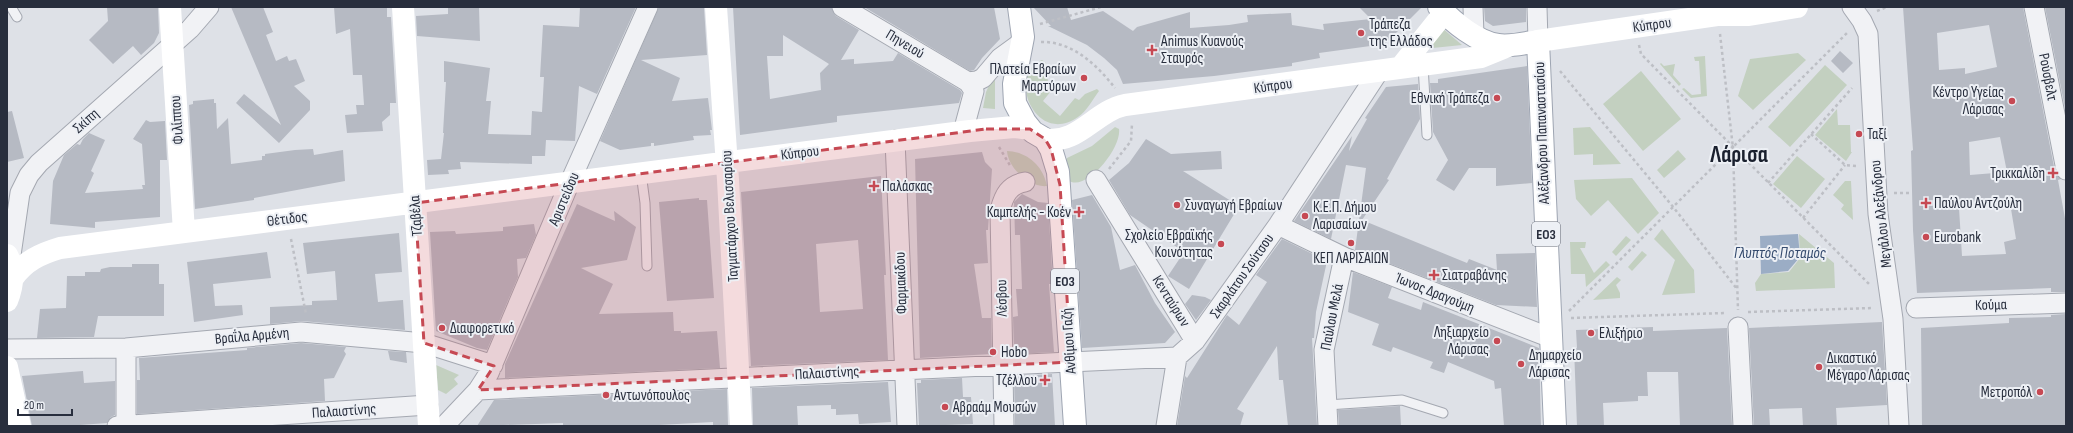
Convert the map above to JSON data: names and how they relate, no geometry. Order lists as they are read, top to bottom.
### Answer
{
  "streets": {
    "street": [
      "Κύπρου",
      "Πηνειού",
      "Ρούσβελτ",
      "Φιλίππου",
      "Σκίπη",
      "Αλέξανδρου Παπαναστασίου",
      "Αριστείδου",
      "Μεγάλου Αλεξάνδρου",
      "Τζαβέλα",
      "Ταγματάρχου Βελισσαρίου",
      "Θέτιδος",
      "ΕΟ3",
      "Σκαρλάτου Σούτσου",
      "Φαρμακίδου",
      "Ίωνος Δραγούμη",
      "Λέσβου",
      "Κενταύρων",
      "Κούμα",
      "Παύλου Μελά",
      "Βραΐλα Αρμένη",
      "Ανθίμου Γαζή",
      "Παλαιστίνης"
    ]
  },
  "crossings": [
    ["Κύπρου", "Αλέξανδρου Παπαναστασίου"],
    ["Κύπρου", "Αριστείδου"],
    ["Κύπρου", "Ταγματάρχου Βελισσαρίου"],
    ["Κύπρου", "Θέτιδος"],
    ["Κύπρου", "ΕΟ3"],
    ["Κύπρου", "Σκαρλάτου Σούτσου"],
    ["Κύπρου", "Φαρμακίδου"],
    ["Κύπρου", "Ανθίμου Γαζή"],
    ["Φιλίππου", "Σκίπη"],
    ["Φιλίππου", "Θέτιδος"],
    ["Σκίπη", "Θέτιδος"],
    ["Αλέξανδρου Παπαναστασίου", "Ίωνος Δραγούμη"],
    ["Αριστείδου", "Θέτιδος"],
    ["Αριστείδου", "Βραΐλα Αρμένη"],
    ["Αριστείδου", "Παλαιστίνης"],
    ["Τζαβέλα", "Θέτιδος"],
    ["Τζαβέλα", "Βραΐλα Αρμένη"],
    ["Τζαβέλα", "Παλαιστίνης"],
    ["Ταγματάρχου Βελισσαρίου", "Παλαιστίνης"],
    ["ΕΟ3", "Ανθίμου Γαζή"],
    ["Σκαρλάτου Σούτσου", "Ίωνος Δραγούμη"],
    ["Σκαρλάτου Σούτσου", "Κενταύρων"],
    ["Σκαρλάτου Σούτσου", "Παλαιστίνης"],
    ["Φαρμακίδου", "Παλαιστίνης"],
    ["Ίωνος Δραγούμη", "Παύλου Μελά"],
    ["Λέσβου", "Παλαιστίνης"],
    ["Ανθίμου Γαζή", "Παλαιστίνης"]
  ],
  "districts": ["Λάρισα"],
  "water": ["Γλυπτός Ποταμός"],
  "places": {
    "other": [
      "Τράπεζα της Ελλάδος",
      "Πλατεία Εβραίων Μαρτύρων",
      "Εθνική Τράπεζα",
      "Κέντρο Υγείας Λάρισας",
      "Ταξί",
      "Συναγωγή Εβραίων",
      "Κ.Ε.Π. Δήμου Λαρισαίων",
      "Eurobank",
      "ΚΕΠ ΛΑΡΙΣΑΙΩΝ",
      "Σχολείο Εβραϊκής Κοινότητας",
      "Διαφορετικό",
      "Ελιξήριο",
      "Ληξιαρχείο Λάρισας",
      "Hobo",
      "Δημαρχείο Λάρισας",
      "Δικαστικό Μέγαρο Λάρισας",
      "Μετροπόλ",
      "Αντωνόπουλος",
      "Αβραάμ Μουσών"
    ],
    "health": [
      "Animus Κυανούς Σταυρός",
      "Τρικκαλίδη",
      "Παλάσκας",
      "Παύλου Αντζούλη",
      "Καμπελής - Κοέν",
      "Σιατραβάνης",
      "Τζέλλου"
    ]
  },
  "scale_bar": "20 m"
}
